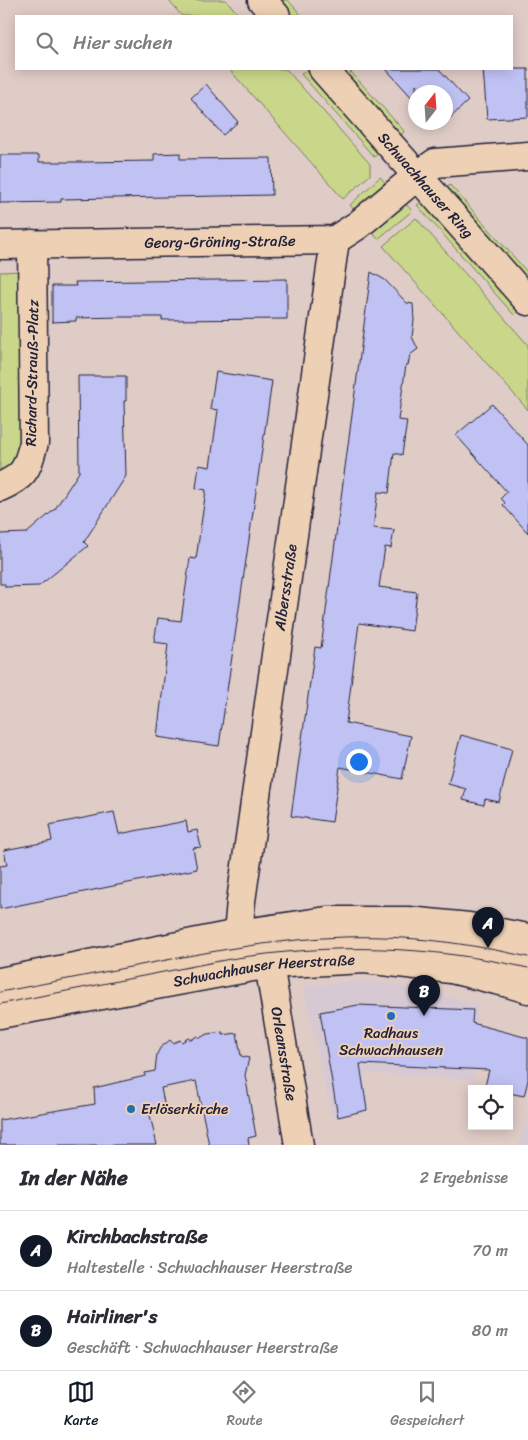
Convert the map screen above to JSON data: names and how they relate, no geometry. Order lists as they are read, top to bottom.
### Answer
{
  "streets": {
    "street": [
      "Schwachhauser Ring",
      "Georg-Gröning-Straße",
      "Richard-Strauß-Platz",
      "Albersstraße",
      "Schwachhauser Heerstraße",
      "Orleansstraße"
    ]
  },
  "crossings": [
    ["Georg-Gröning-Straße", "Richard-Strauß-Platz"],
    ["Georg-Gröning-Straße", "Albersstraße"],
    ["Schwachhauser Heerstraße", "Orleansstraße"]
  ],
  "places": ["Radhaus Schwachhausen", "Erlöserkirche"],
  "north": "top",
  "page": {
    "search": "Hier suchen",
    "pins": ["A", "B"],
    "heading": ["In der Nähe", "2 Ergebnisse"],
    "list": [
      {
        "mark": "A",
        "name": "Kirchbachstraße",
        "note": "Haltestelle · Schwachhauser Heerstraße",
        "value": "70 m"
      },
      {
        "mark": "B",
        "name": "Hairliner's",
        "note": "Geschäft · Schwachhauser Heerstraße",
        "value": "80 m"
      }
    ],
    "nav": ["Karte", "Route", "Gespeichert"]
  }
}
